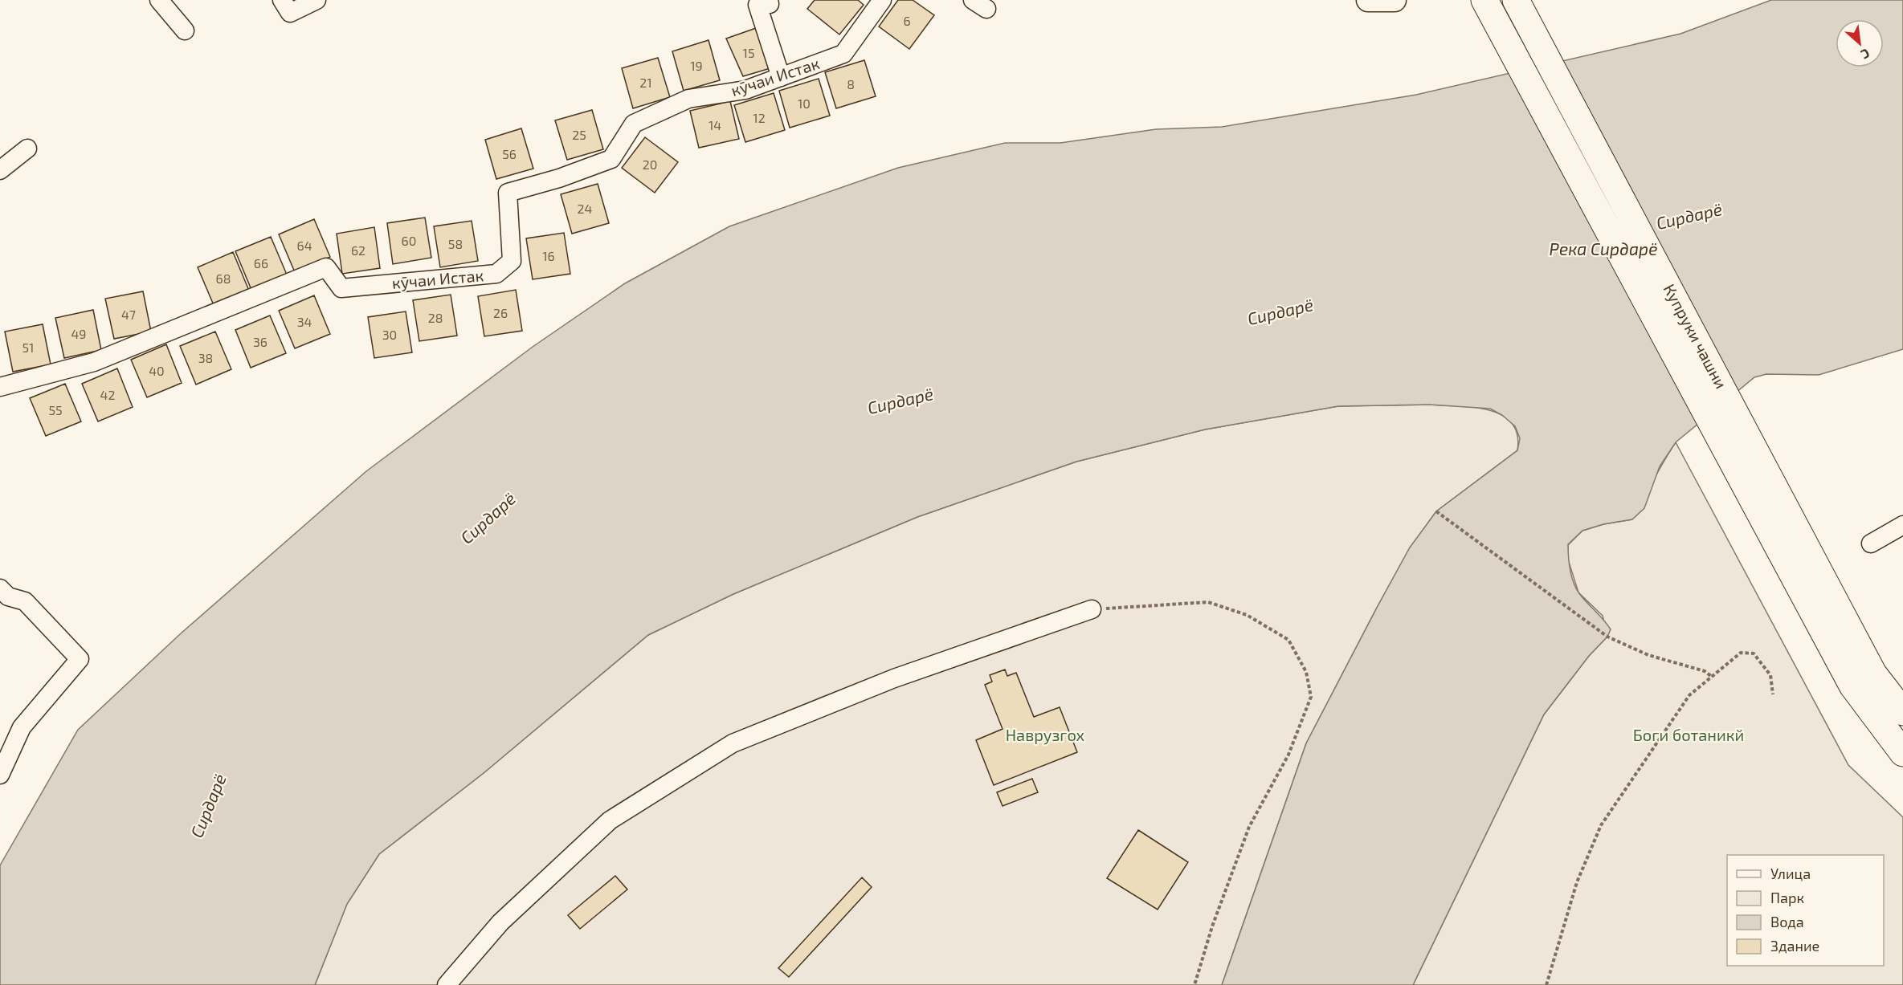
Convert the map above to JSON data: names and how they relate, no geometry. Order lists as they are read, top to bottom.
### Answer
{
  "streets": {
    "highway": ["Купруки чашни"],
    "street": ["кӯчаи Истак"]
  },
  "water": ["Сирдарё", "Река Сирдарё"],
  "parks": ["Наврузгох", "Боги ботаникй"],
  "house_numbers": [
    "6",
    "15",
    "19",
    "21",
    "8",
    "10",
    "12",
    "14",
    "25",
    "56",
    "20",
    "24",
    "60",
    "58",
    "64",
    "62",
    "16",
    "66",
    "68",
    "26",
    "47",
    "28",
    "34",
    "49",
    "30",
    "36",
    "51",
    "38",
    "40",
    "42",
    "55"
  ],
  "legend": [
    "Улица",
    "Парк",
    "Вода",
    "Здание"
  ],
  "north": "bottom right"
}
